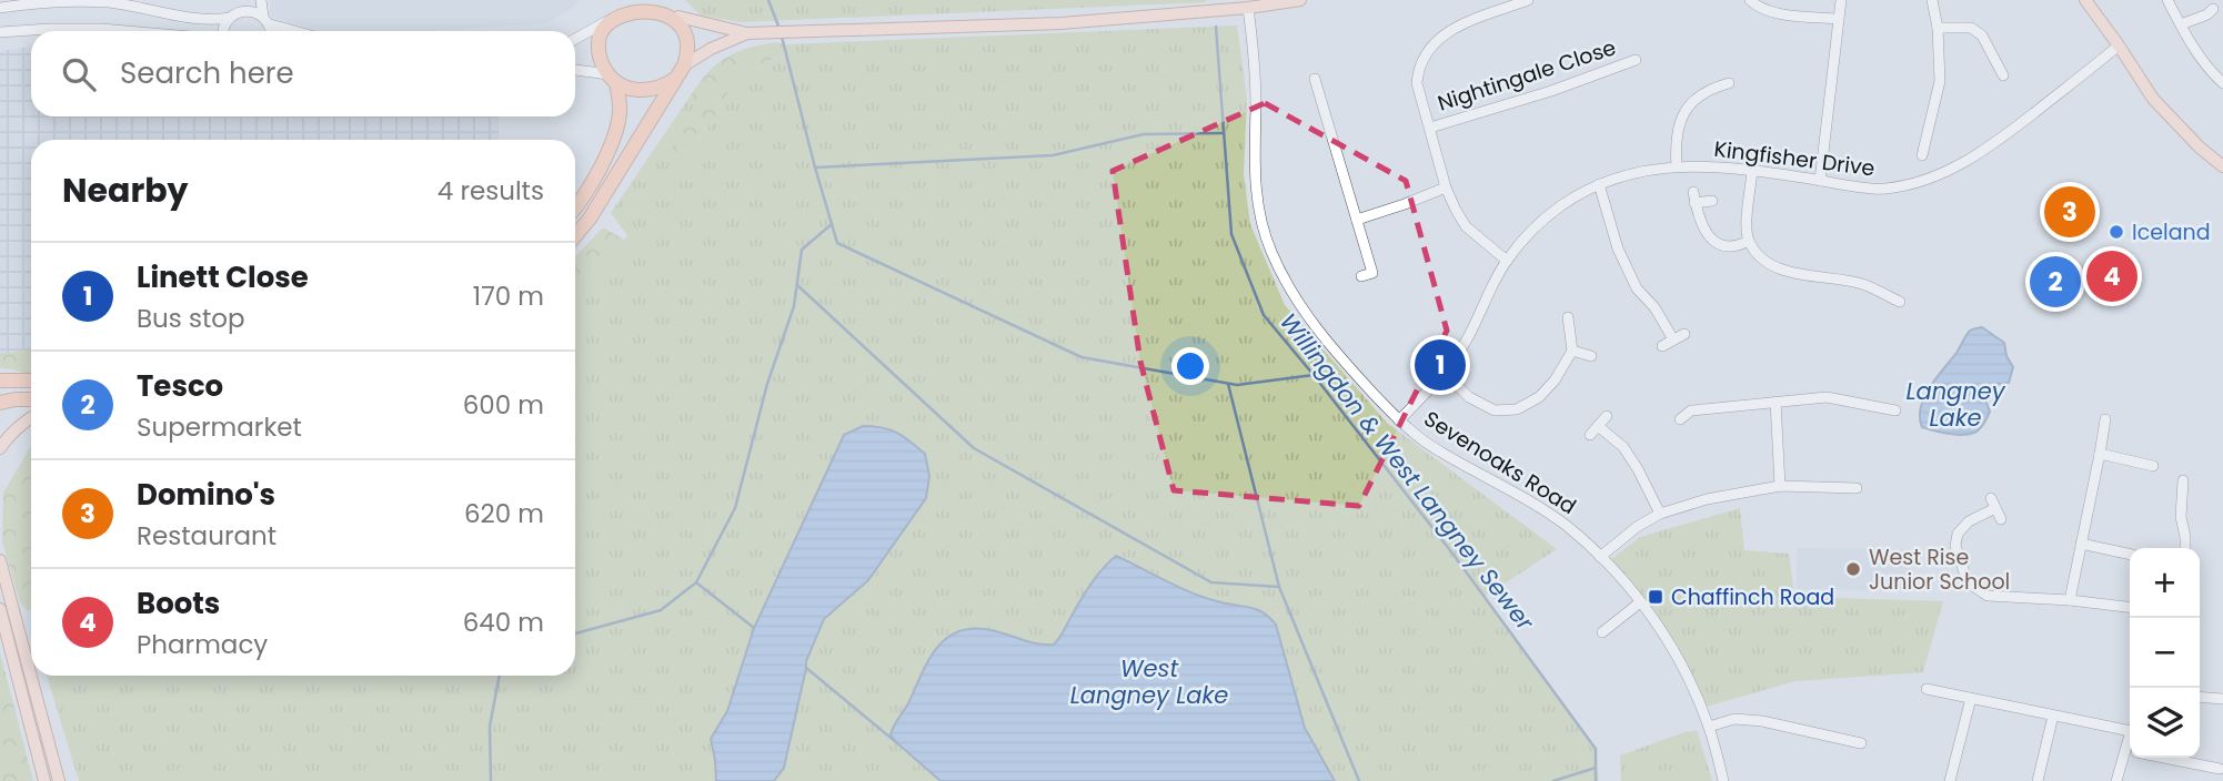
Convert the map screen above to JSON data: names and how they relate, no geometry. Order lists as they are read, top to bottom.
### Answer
{
  "streets": {
    "street": ["Nightingale Close", "Kingfisher Drive", "Sevenoaks Road"]
  },
  "crossings": [
    ["Kingfisher Drive", "Sevenoaks Road"]
  ],
  "water": ["Langney Lake", "Willingdon & West Langney Sewer", "West Langney Lake"],
  "places": {
    "other": ["Iceland", "West Rise Junior School"],
    "transit": ["Chaffinch Road"]
  },
  "page": {
    "search": "Search here",
    "heading": ["Nearby", "4 results"],
    "pins": [
      "3",
      "4",
      "2",
      "1"
    ],
    "list": [
      {
        "mark": "1",
        "name": "Linett Close",
        "note": "Bus stop",
        "value": "170 m"
      },
      {
        "mark": "2",
        "name": "Tesco",
        "note": "Supermarket",
        "value": "600 m"
      },
      {
        "mark": "3",
        "name": "Domino's",
        "note": "Restaurant",
        "value": "620 m"
      },
      {
        "mark": "4",
        "name": "Boots",
        "note": "Pharmacy",
        "value": "640 m"
      }
    ],
    "map_buttons": ["+", "−"]
  }
}
